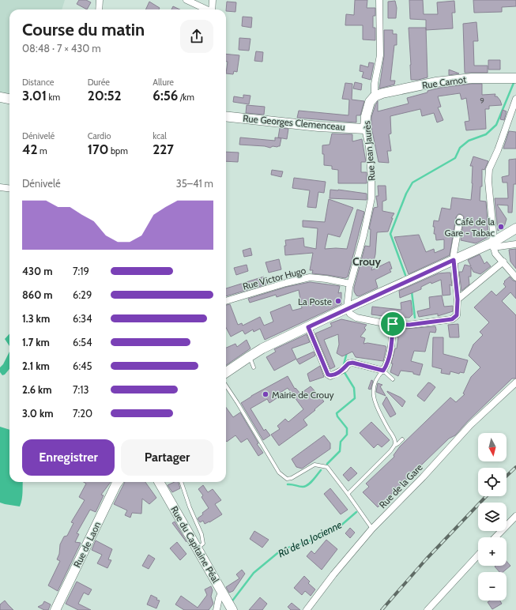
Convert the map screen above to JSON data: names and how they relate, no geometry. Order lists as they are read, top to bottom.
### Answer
{
  "streets": {
    "street": [
      "Rue Carnot",
      "Rue Georges Clemenceau",
      "Rue Jean Jaurès",
      "Rue Victor Hugo",
      "Rue de la Gare",
      "Rue de Laon",
      "Rue du Capitaine Péal"
    ]
  },
  "crossings": [
    ["Rue Carnot", "Rue Jean Jaurès"],
    ["Rue Georges Clemenceau", "Rue Jean Jaurès"],
    ["Rue Jean Jaurès", "Rue Victor Hugo"]
  ],
  "districts": ["Crouy"],
  "water": ["Rû de la Jocienne"],
  "places": ["Café de la Gare - Tabac", "La Poste", "Mairie de Crouy"],
  "house_numbers": ["9"],
  "north": "bottom",
  "page": {
    "heading": ["Course du matin", "08:48 · 7 × 430 m"],
    "stats": [
      ["Distance", "3.01 km"],
      ["Durée", "20:52"],
      ["Allure", "6:56 /km"],
      ["Dénivelé", "42 m"],
      ["Cardio", "170 bpm"],
      ["kcal", "227"]
    ],
    "chart": ["Dénivelé", "35–41 m"],
    "list": [
      {
        "name": "430 m",
        "note": "7:19"
      },
      {
        "name": "860 m",
        "note": "6:29"
      },
      {
        "name": "1.3 km",
        "note": "6:34"
      },
      {
        "name": "1.7 km",
        "note": "6:54"
      },
      {
        "name": "2.1 km",
        "note": "6:45"
      },
      {
        "name": "2.6 km",
        "note": "7:13"
      },
      {
        "name": "3.0 km",
        "note": "7:20"
      }
    ],
    "map_buttons": ["+", "−"],
    "buttons": ["Enregistrer", "Partager"]
  }
}
